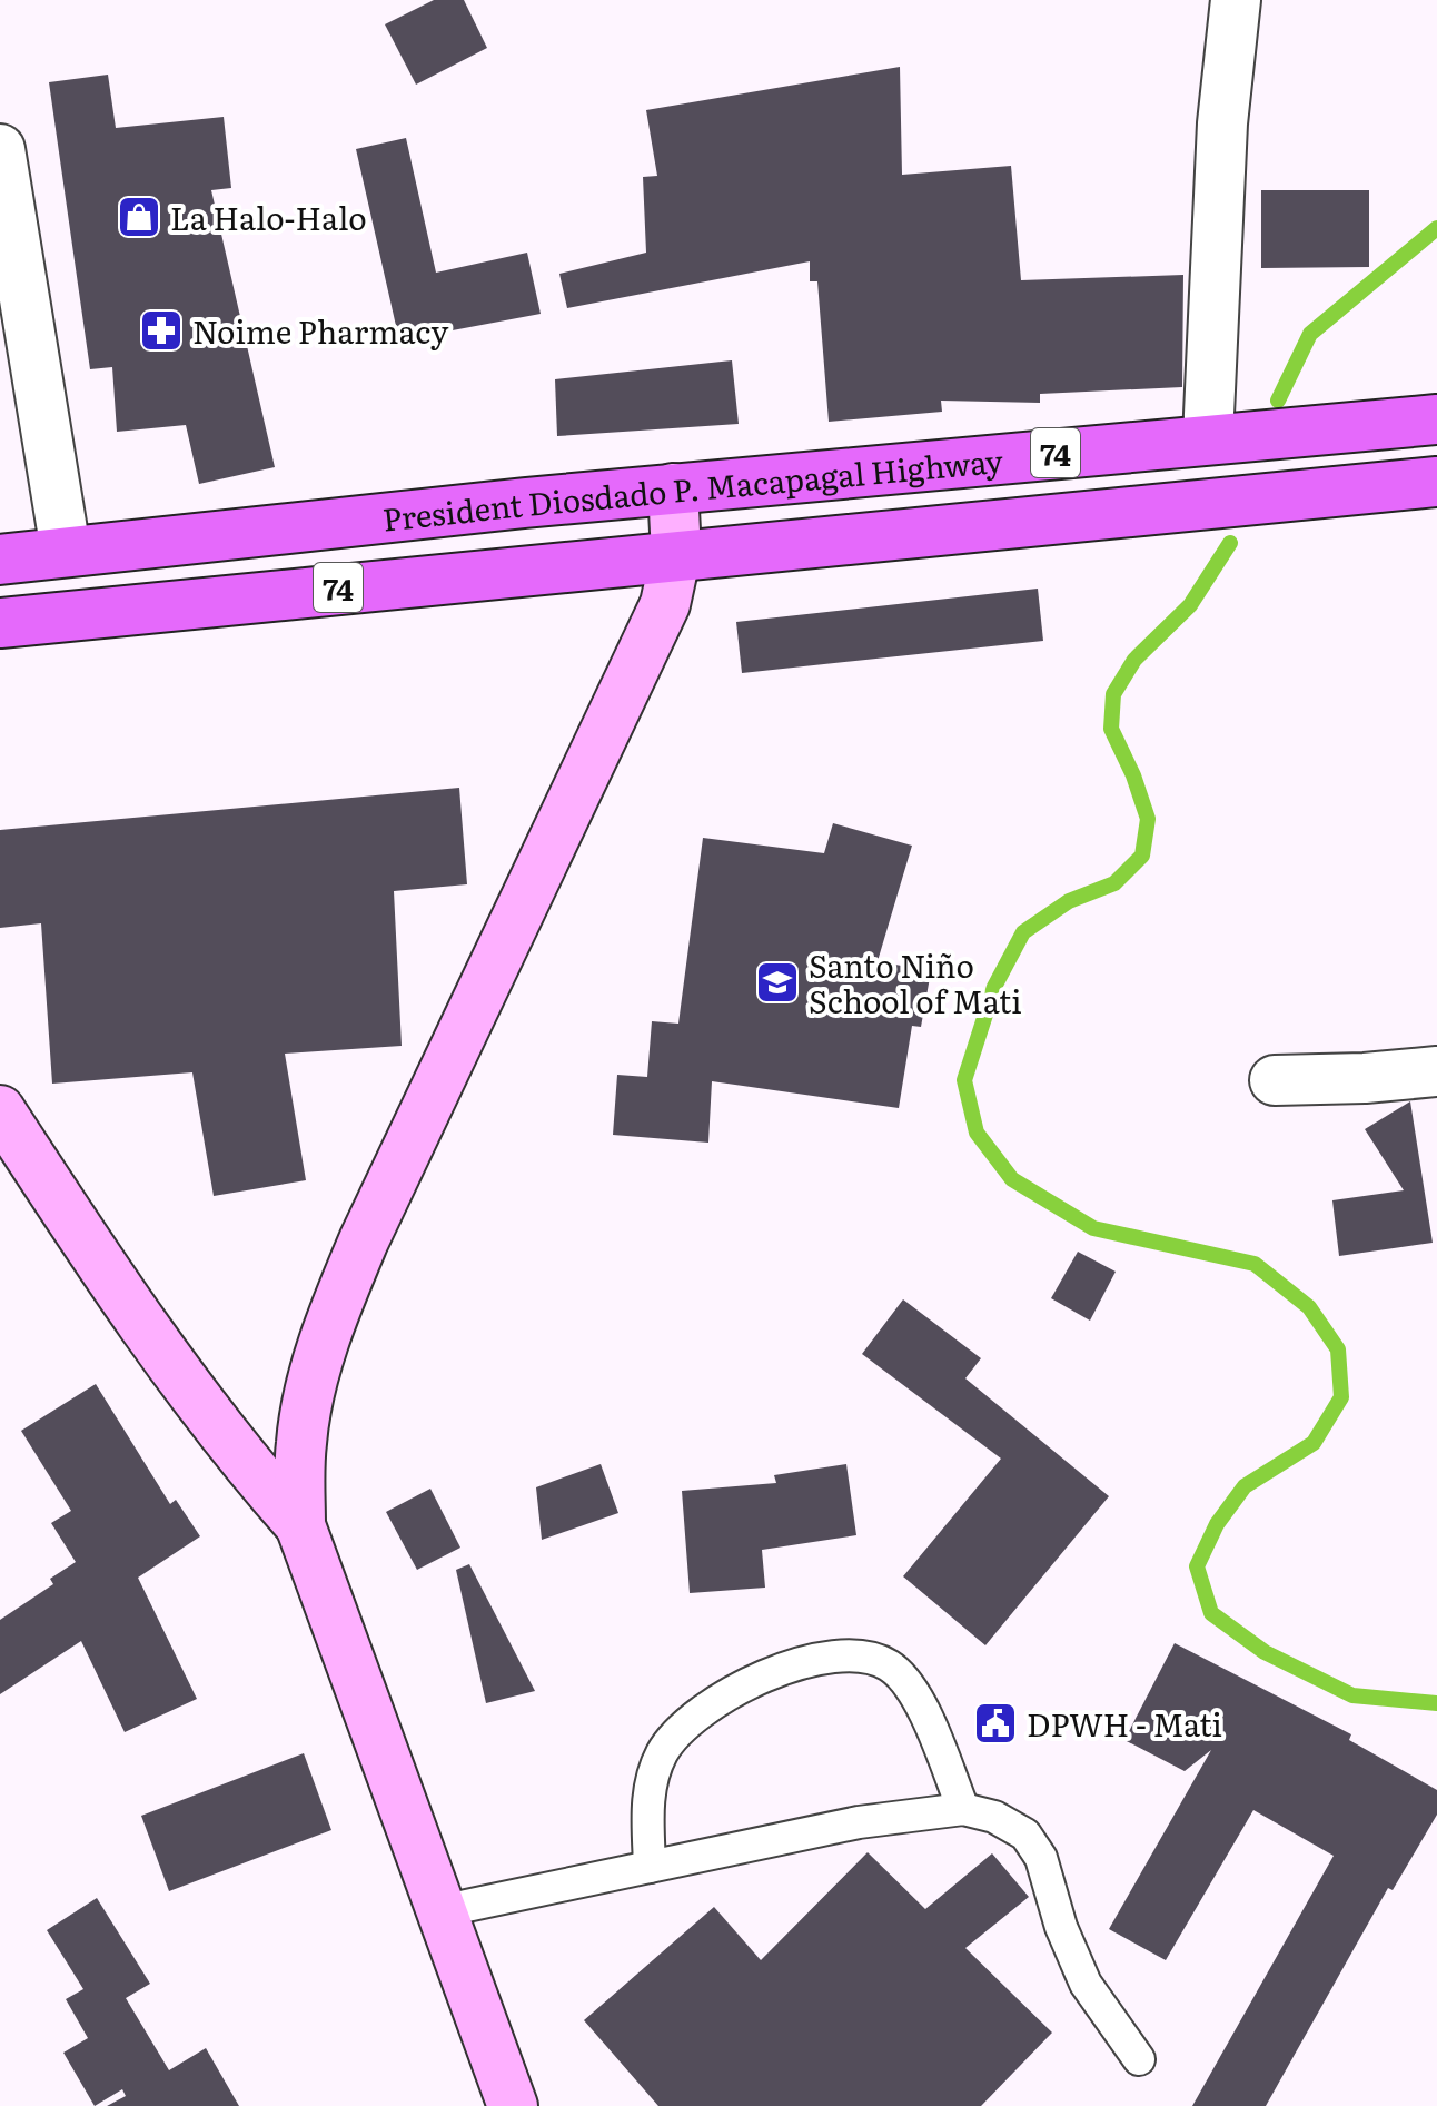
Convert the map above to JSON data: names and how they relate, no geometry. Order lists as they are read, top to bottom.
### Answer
{
  "streets": {
    "main road": ["74", "President Diosdado P. Macapagal Highway"]
  },
  "places": {
    "shop": ["La Halo-Halo"],
    "pharmacy": ["Noime Pharmacy"],
    "school or university": ["Santo Niño School of Mati"],
    "public building": ["DPWH - Mati"]
  }
}
